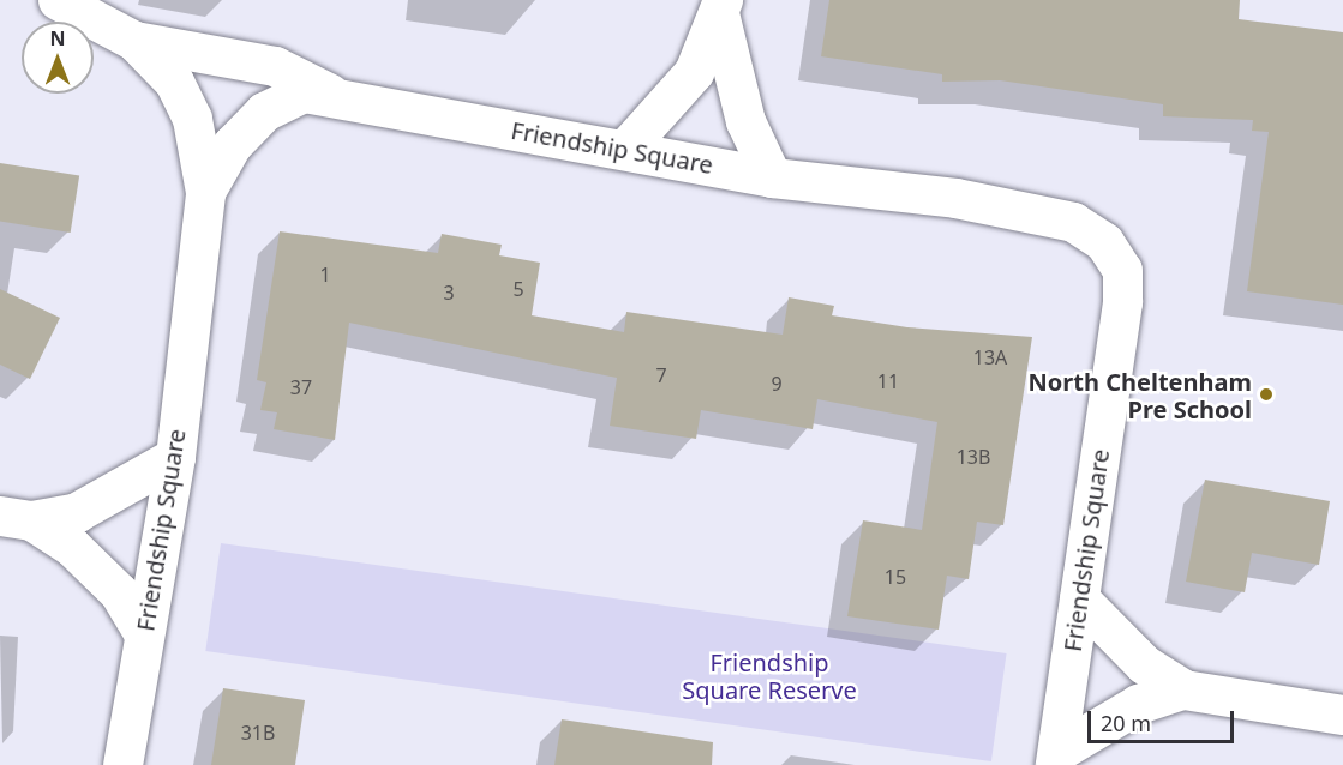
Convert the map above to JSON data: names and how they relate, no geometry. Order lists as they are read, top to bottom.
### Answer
{
  "streets": {
    "street": ["Friendship Square"]
  },
  "parks": ["Friendship Square Reserve"],
  "places": ["North Cheltenham Pre School"],
  "house_numbers": [
    "1",
    "5",
    "3",
    "13A",
    "7",
    "11",
    "9",
    "37",
    "13B",
    "15",
    "31B"
  ],
  "scale_bar": "20 m",
  "north": "top"
}
